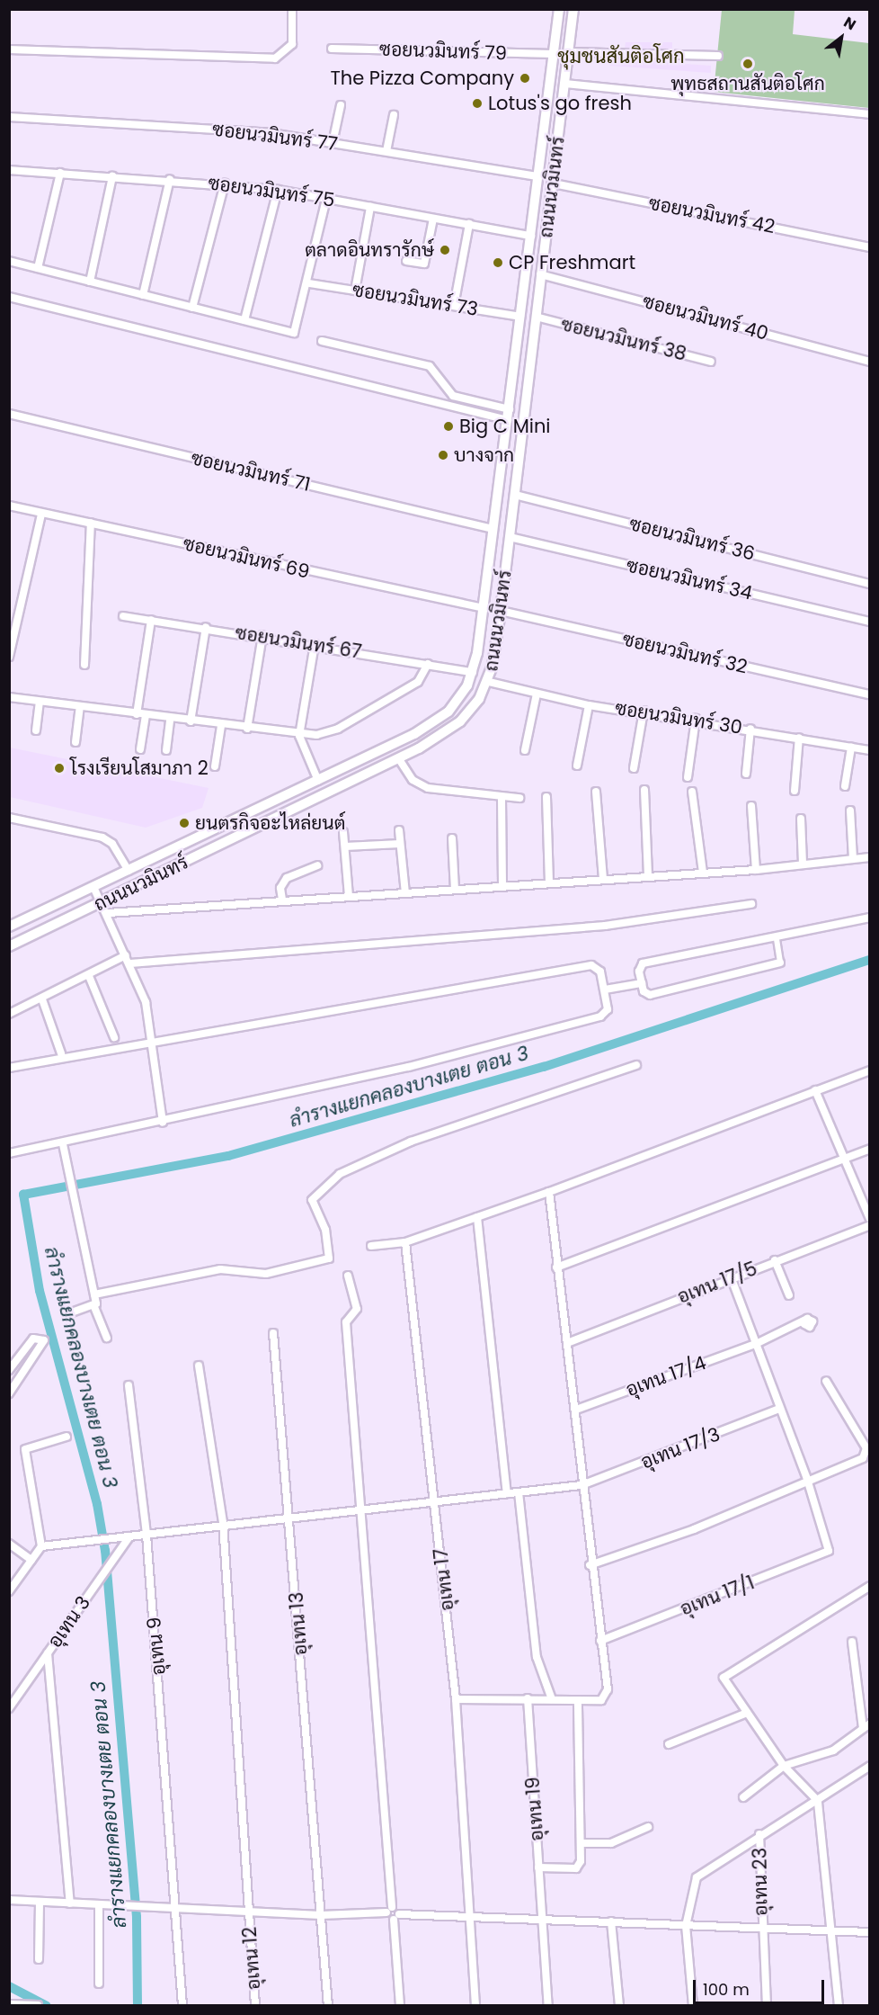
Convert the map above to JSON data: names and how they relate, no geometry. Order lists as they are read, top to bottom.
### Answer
{
  "streets": {
    "main road": ["ถนนนวมินทร์"],
    "street": [
      "ซอยนวมินทร์ 79",
      "ซอยนวมินทร์ 77",
      "ซอยนวมินทร์ 75",
      "ซอยนวมินทร์ 42",
      "ซอยนวมินทร์ 73",
      "ซอยนวมินทร์ 40",
      "ซอยนวมินทร์ 38",
      "ซอยนวมินทร์ 71",
      "ซอยนวมินทร์ 36",
      "ซอยนวมินทร์ 69",
      "ซอยนวมินทร์ 34",
      "ซอยนวมินทร์ 67",
      "ซอยนวมินทร์ 32",
      "ซอยนวมินทร์ 30",
      "อุเทน 17/5",
      "อุเทน 17/4",
      "อุเทน 17/3",
      "อุเทน 17",
      "อุเทน 17/1",
      "อุเทน 3",
      "อุเทน 13",
      "อุเทน 9",
      "อุเทน 19",
      "อุเทน 23",
      "อุเทน 12"
    ]
  },
  "crossings": [
    ["ซอยนวมินทร์ 79", "ถนนนวมินทร์"],
    ["ซอยนวมินทร์ 77", "ถนนนวมินทร์"],
    ["ถนนนวมินทร์", "ซอยนวมินทร์ 75"],
    ["ถนนนวมินทร์", "ซอยนวมินทร์ 42"],
    ["ถนนนวมินทร์", "ซอยนวมินทร์ 73"],
    ["ถนนนวมินทร์", "ซอยนวมินทร์ 40"],
    ["ถนนนวมินทร์", "ซอยนวมินทร์ 38"],
    ["ถนนนวมินทร์", "ซอยนวมินทร์ 71"],
    ["ถนนนวมินทร์", "ซอยนวมินทร์ 36"],
    ["ถนนนวมินทร์", "ซอยนวมินทร์ 69"],
    ["ถนนนวมินทร์", "ซอยนวมินทร์ 34"],
    ["ถนนนวมินทร์", "ซอยนวมินทร์ 67"],
    ["ถนนนวมินทร์", "ซอยนวมินทร์ 32"],
    ["ถนนนวมินทร์", "ซอยนวมินทร์ 30"],
    ["อุเทน 17/3", "อุเทน 17"],
    ["อุเทน 17/3", "อุเทน 3"],
    ["อุเทน 17/3", "อุเทน 13"],
    ["อุเทน 17/3", "อุเทน 9"],
    ["อุเทน 17/3", "อุเทน 12"]
  ],
  "districts": ["ชุมชนสันติอโศก"],
  "water": ["ลำรางแยกคลองบางเตย ตอน 3"],
  "places": [
    "พุทธสถานสันติอโศก",
    "The Pizza Company",
    "Lotus's go fresh",
    "ตลาดอินทรารักษ์",
    "CP Freshmart",
    "Big C Mini",
    "บางจาก",
    "โรงเรียนโสมาภา 2",
    "ยนตรกิจอะไหล่ยนต์"
  ],
  "scale_bar": "100 m",
  "north": "top right"
}
